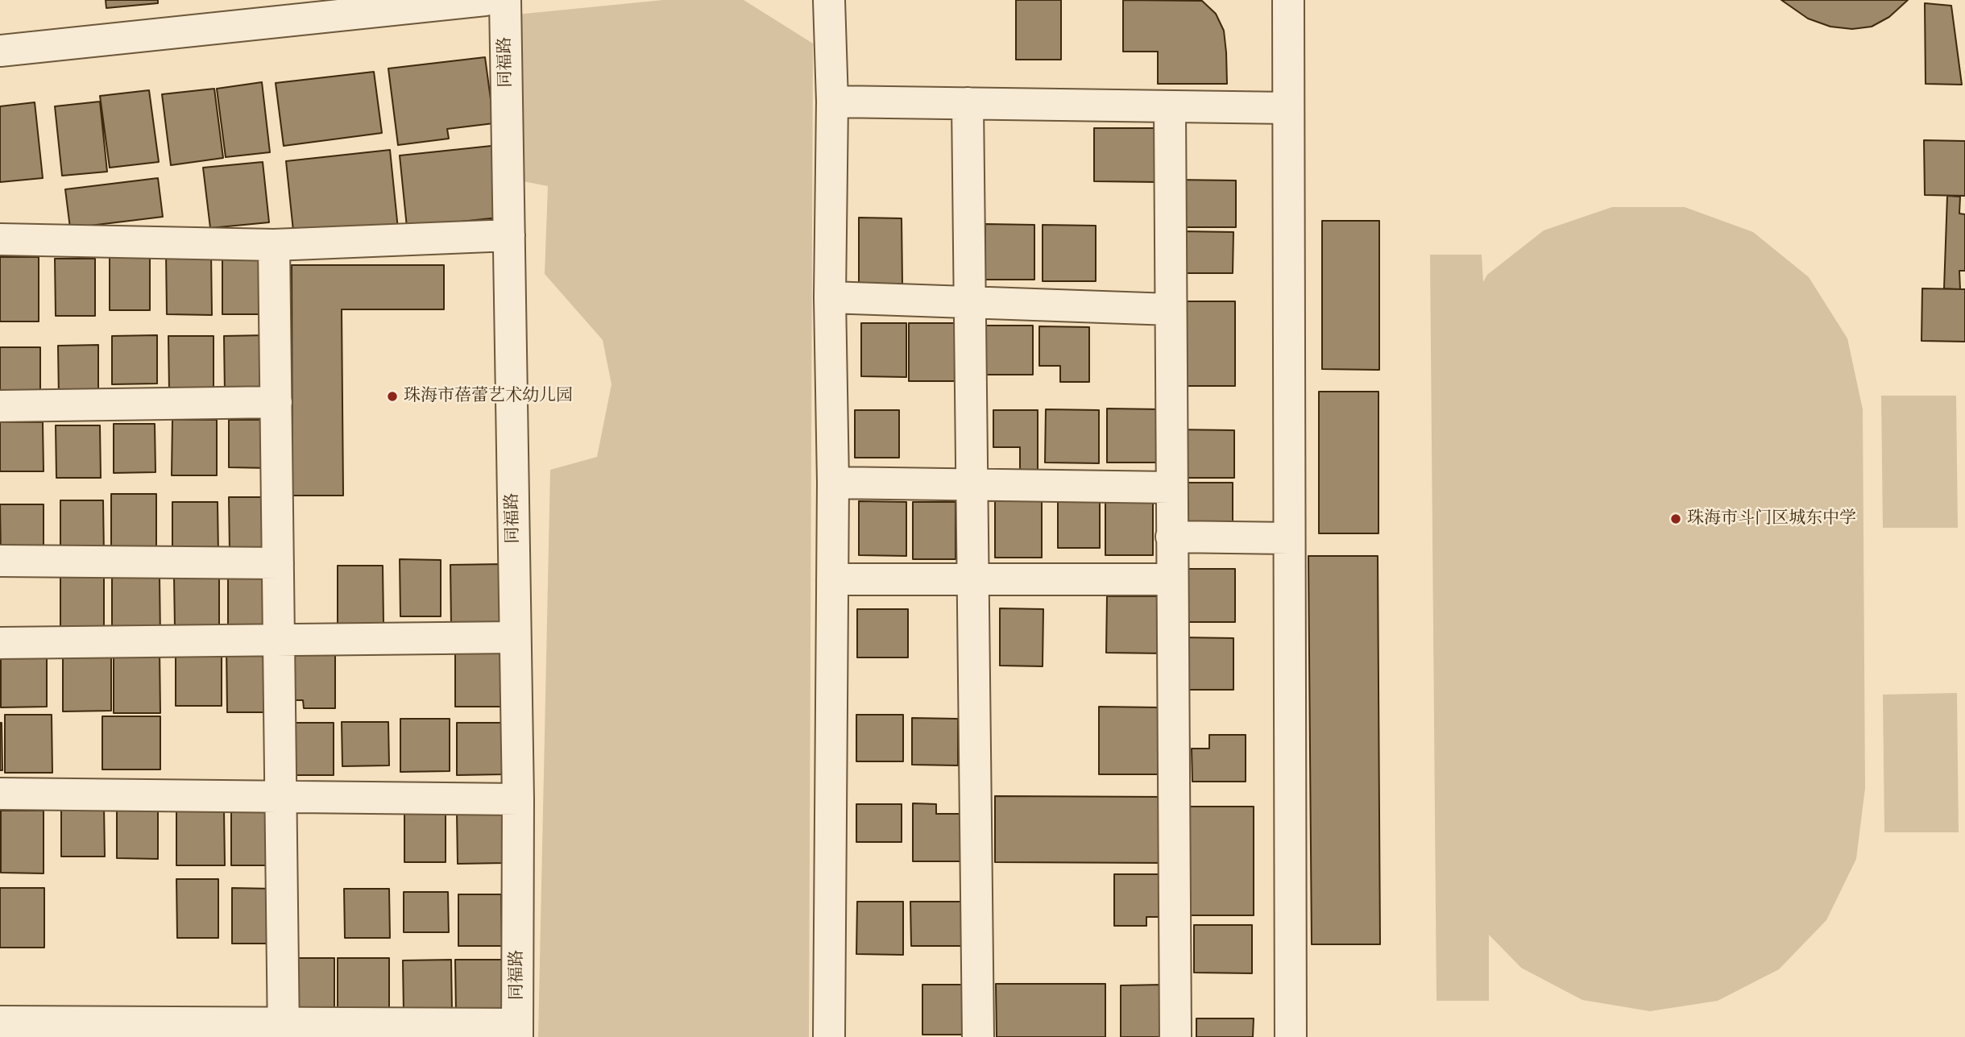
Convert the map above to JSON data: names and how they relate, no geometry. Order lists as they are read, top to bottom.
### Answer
{
  "streets": {
    "street": ["同福路"]
  },
  "places": ["珠海市蓓蕾艺术幼儿园", "珠海市斗门区城东中学"]
}
